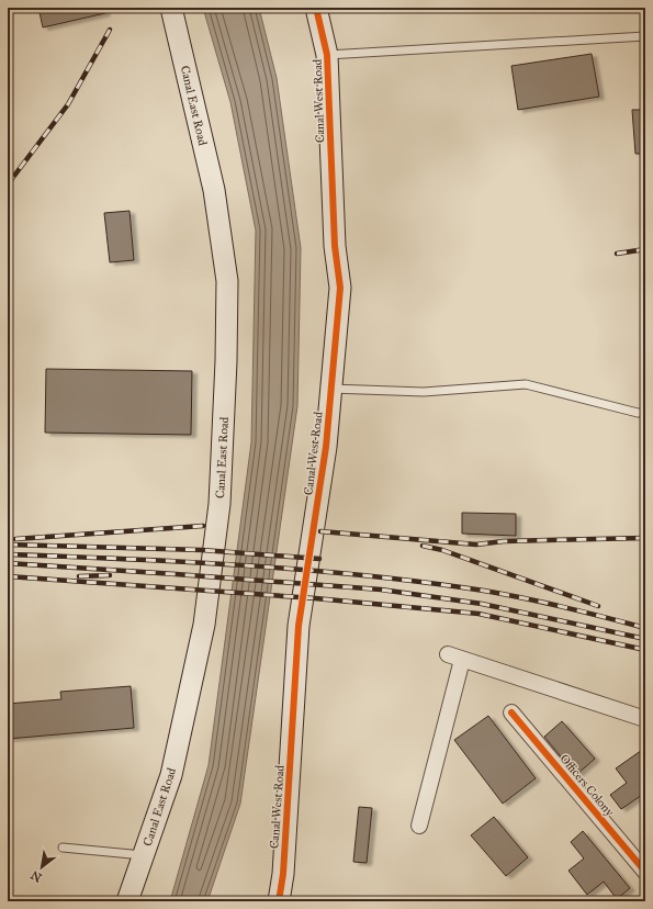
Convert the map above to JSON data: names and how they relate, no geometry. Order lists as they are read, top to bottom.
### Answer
{
  "streets": {
    "main road": ["Canal West Road", "Canal East Road"],
    "street": ["Officers Colony"]
  },
  "north": "bottom left"
}
